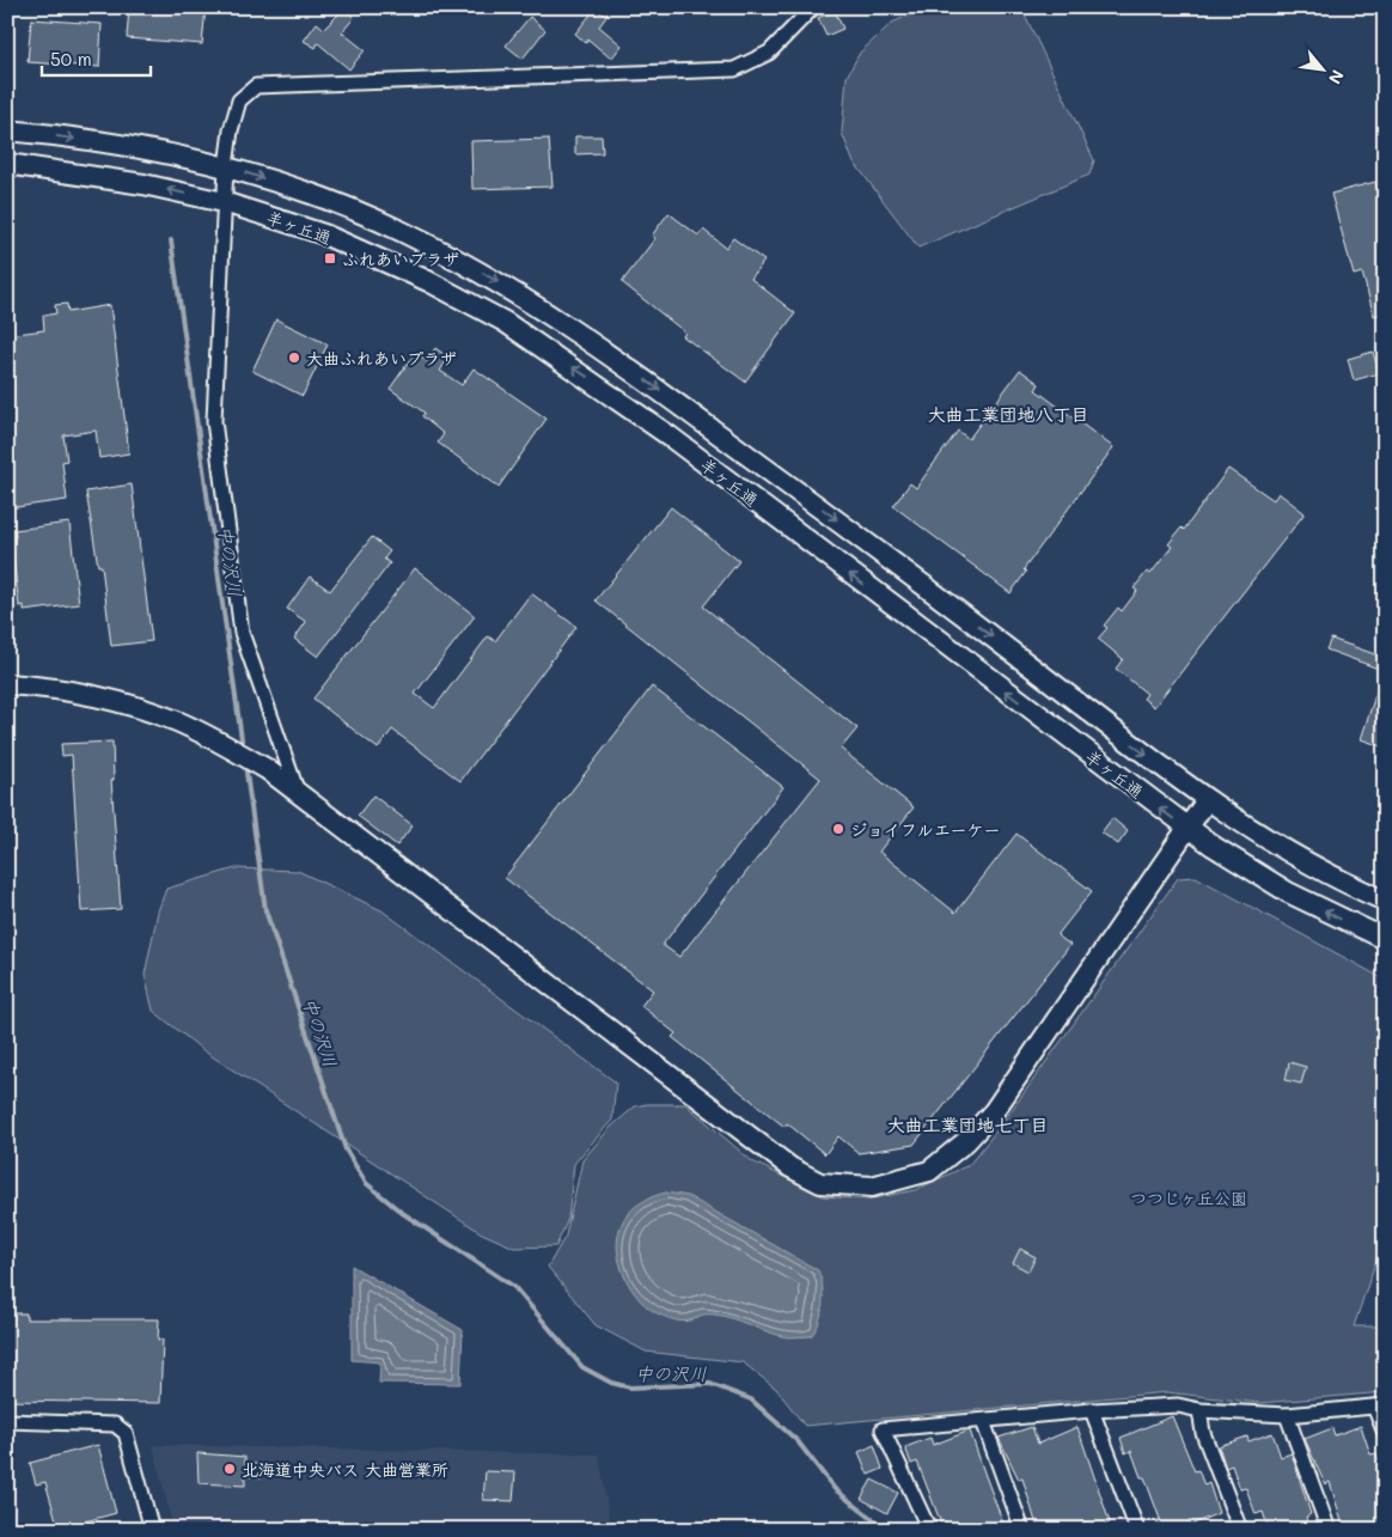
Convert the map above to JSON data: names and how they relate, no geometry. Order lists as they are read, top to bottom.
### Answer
{
  "streets": {
    "main road": ["羊ヶ丘通"]
  },
  "districts": ["大曲工業団地八丁目", "大曲工業団地七丁目"],
  "water": ["中の沢川"],
  "parks": ["つつじヶ丘公園"],
  "places": {
    "transit": ["ふれあいプラザ"],
    "other": ["大曲ふれあいプラザ", "ジョイフルエーケー", "北海道中央バス 大曲営業所"]
  },
  "scale_bar": "50 m",
  "north": "bottom right"
}
